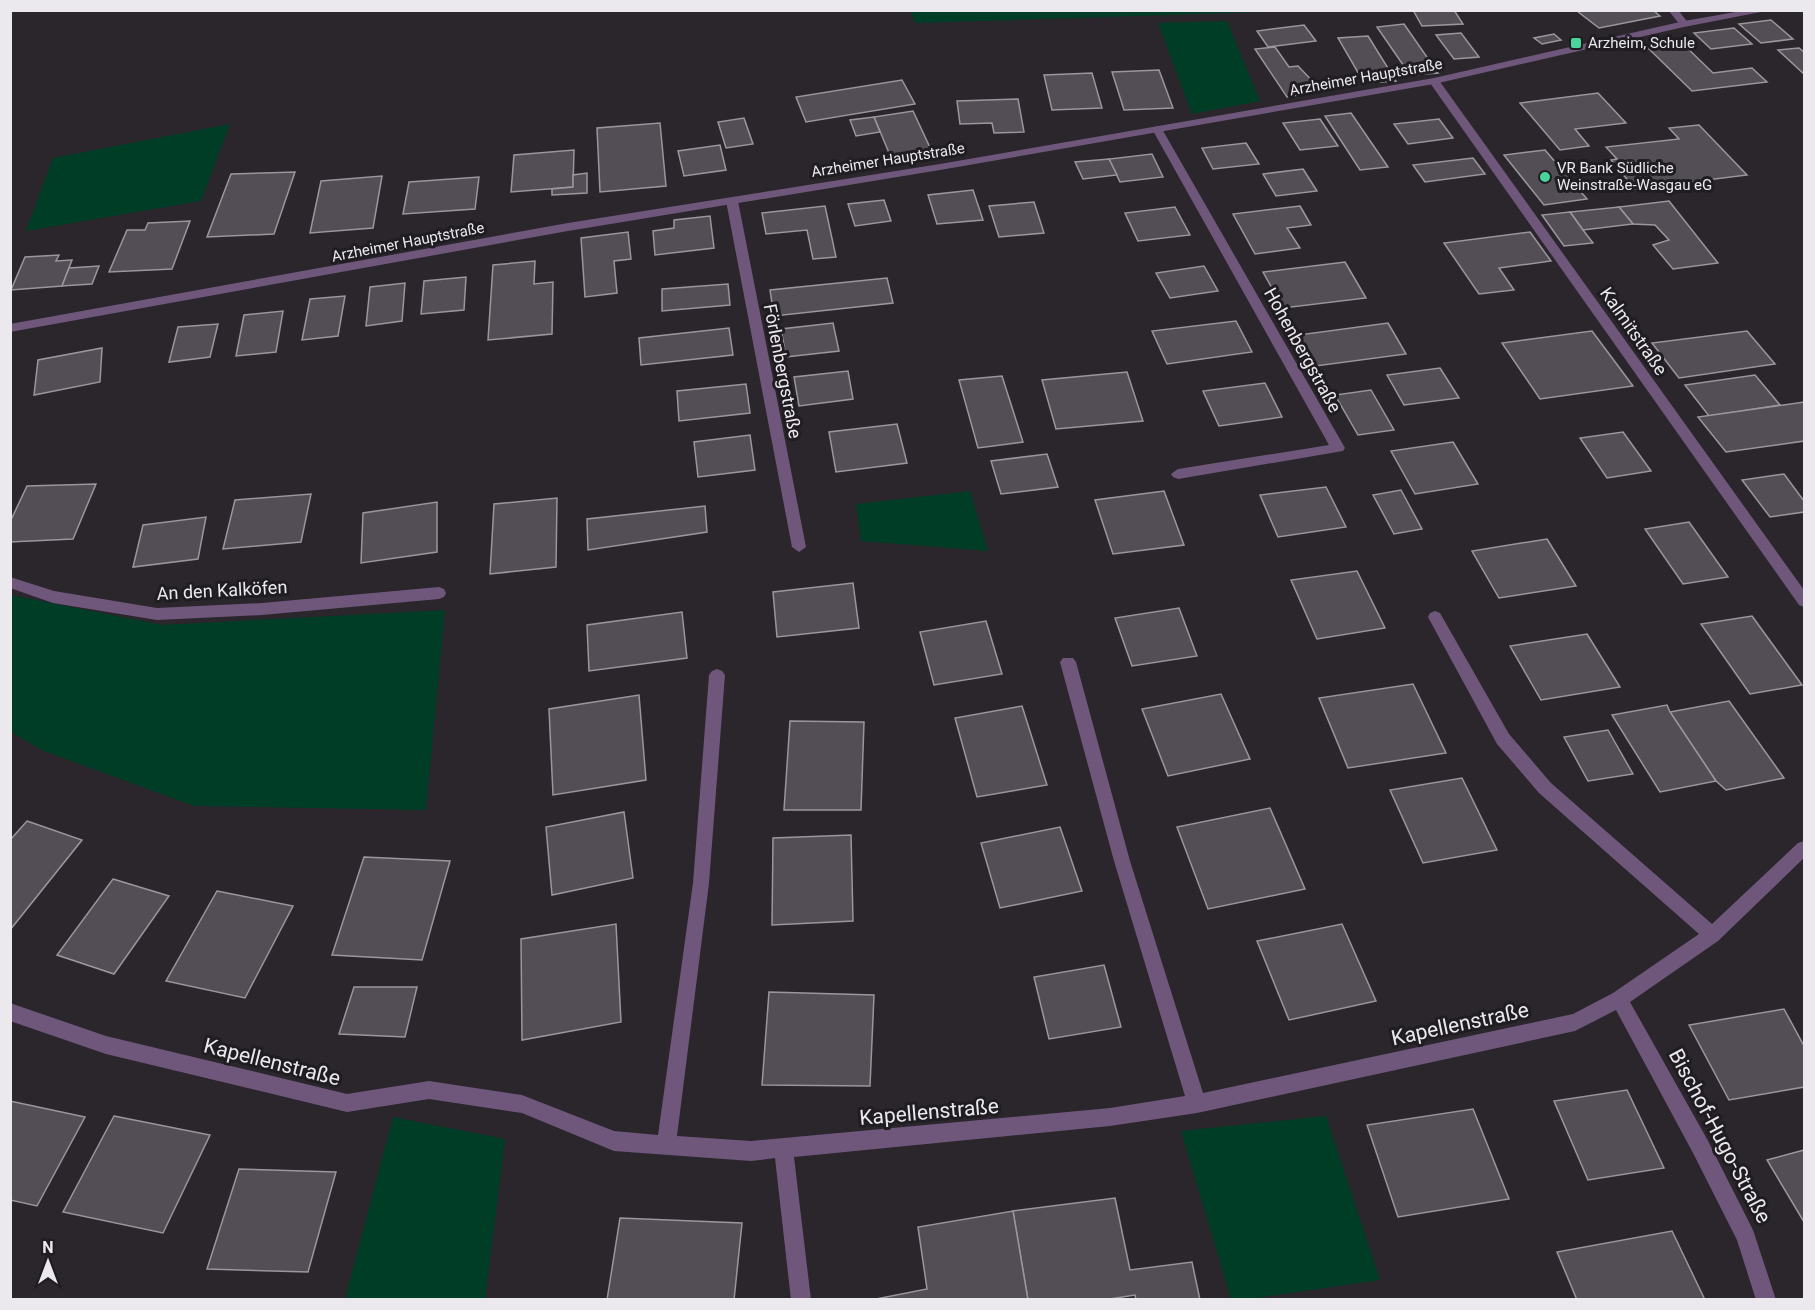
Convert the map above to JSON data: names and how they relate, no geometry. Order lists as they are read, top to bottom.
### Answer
{
  "streets": {
    "street": [
      "Arzheimer Hauptstraße",
      "Kalmitstraße",
      "Hohenbergstraße",
      "Förlenbergstraße",
      "An den Kalköfen",
      "Kapellenstraße",
      "Bischof-Hugo-Straße"
    ]
  },
  "crossings": [
    ["Arzheimer Hauptstraße", "Kalmitstraße"],
    ["Arzheimer Hauptstraße", "Hohenbergstraße"],
    ["Arzheimer Hauptstraße", "Förlenbergstraße"],
    ["Kapellenstraße", "Bischof-Hugo-Straße"]
  ],
  "places": {
    "transit": ["Arzheim, Schule"],
    "other": ["VR Bank Südliche Weinstraße-Wasgau eG"]
  },
  "north": "top"
}
